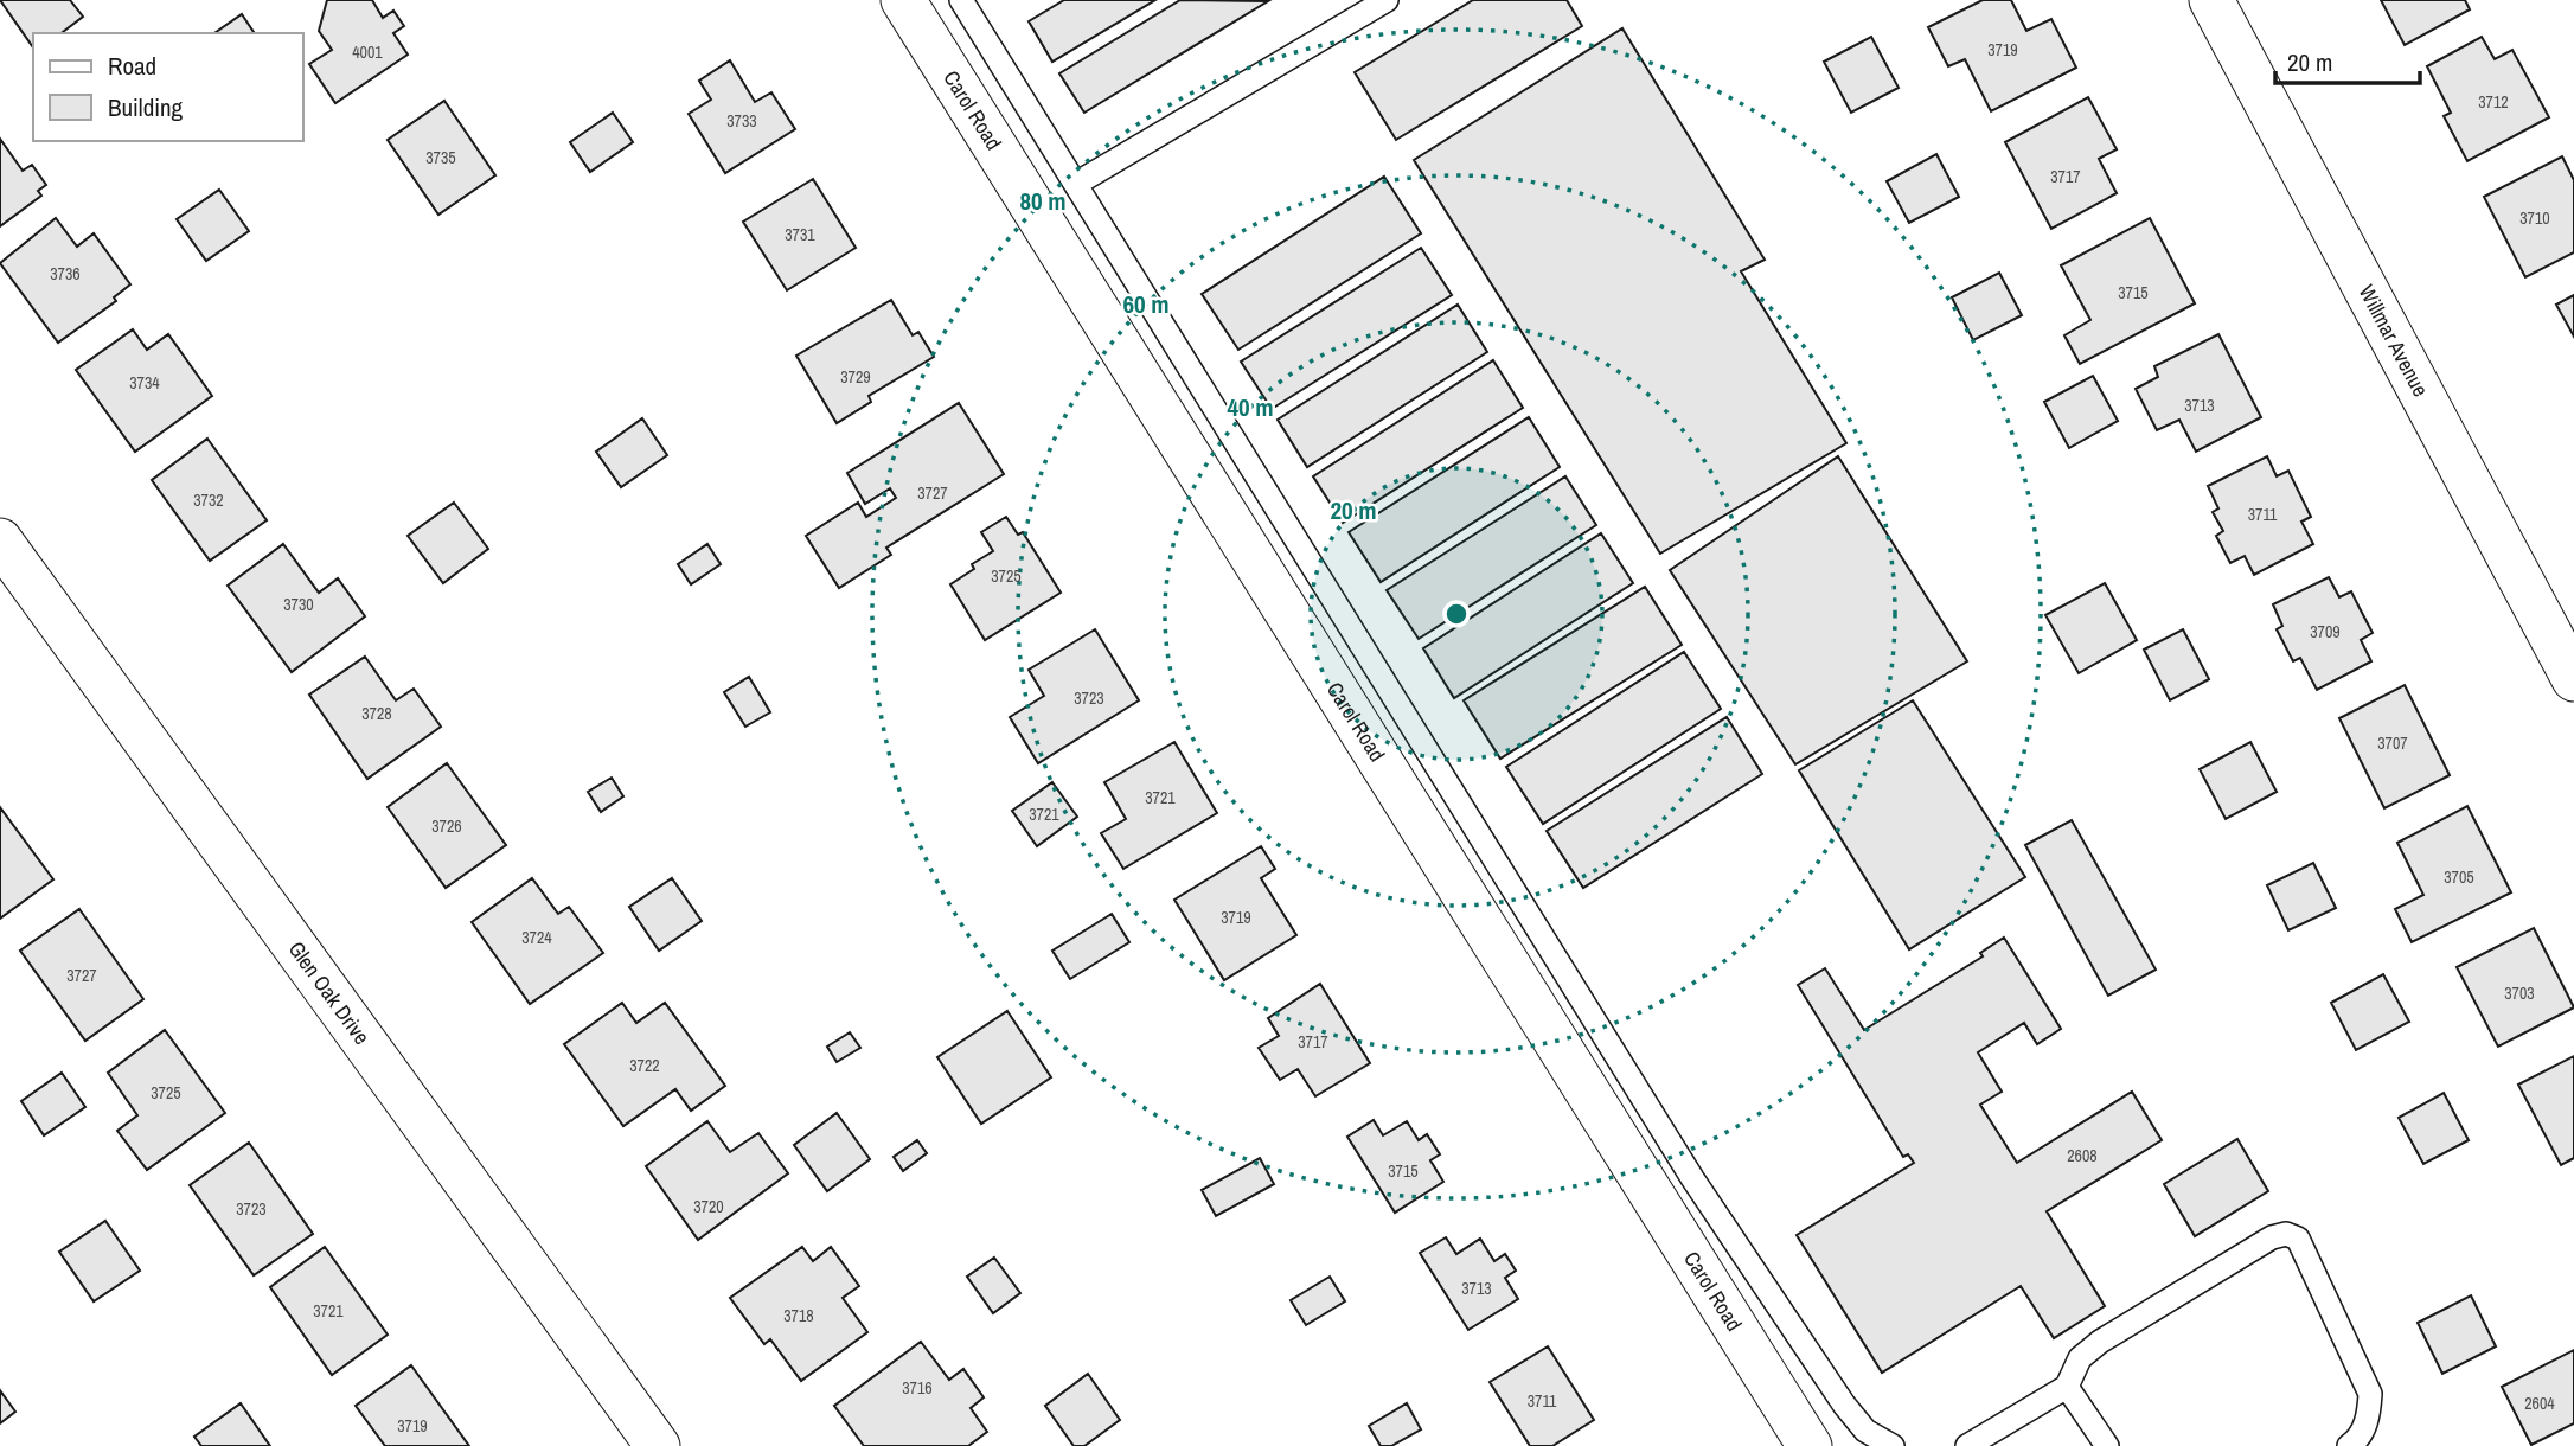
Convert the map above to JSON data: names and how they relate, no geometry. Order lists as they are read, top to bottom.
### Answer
{
  "streets": {
    "street": ["Carol Road", "Willmar Avenue", "Glen Oak Drive"]
  },
  "house_numbers": [
    "3719",
    "4001",
    "3712",
    "3733",
    "3735",
    "3717",
    "3710",
    "3731",
    "3736",
    "3715",
    "3729",
    "3734",
    "3713",
    "3727",
    "3732",
    "3711",
    "3725",
    "3730",
    "3709",
    "3723",
    "3728",
    "3707",
    "3721",
    "3721",
    "3726",
    "3705",
    "3719",
    "3724",
    "3727",
    "3703",
    "3717",
    "3722",
    "3725",
    "2608",
    "3715",
    "3720",
    "3723",
    "3713",
    "3721",
    "3718",
    "3716",
    "3711",
    "2604",
    "3719"
  ],
  "legend": ["Road", "Building"],
  "scale_bar": "20 m",
  "rings": [
    "80 m",
    "60 m",
    "40 m",
    "20 m"
  ]
}
